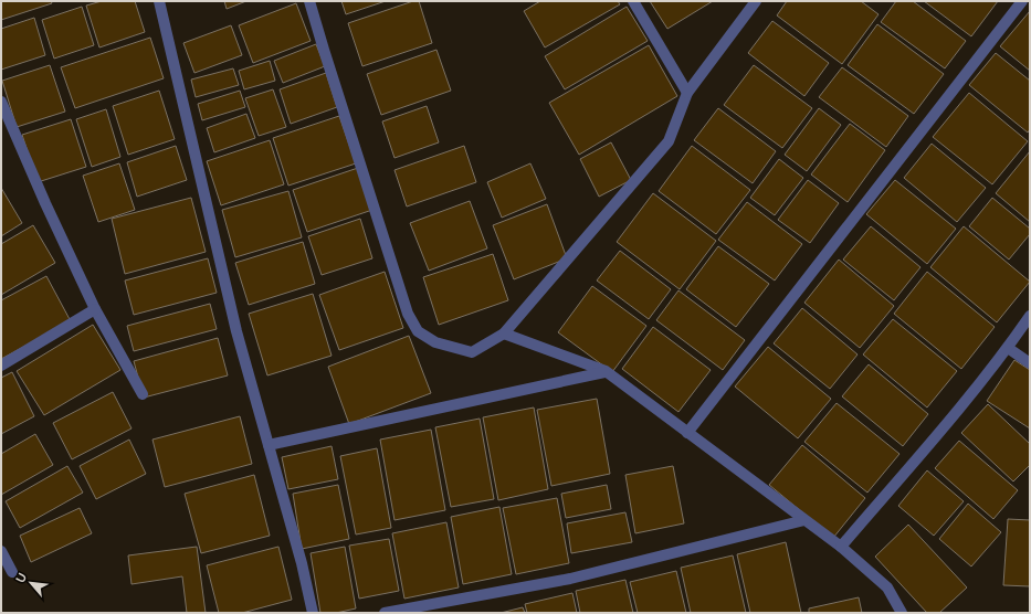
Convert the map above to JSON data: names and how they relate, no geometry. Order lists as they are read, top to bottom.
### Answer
{
  "north": "top left"
}
